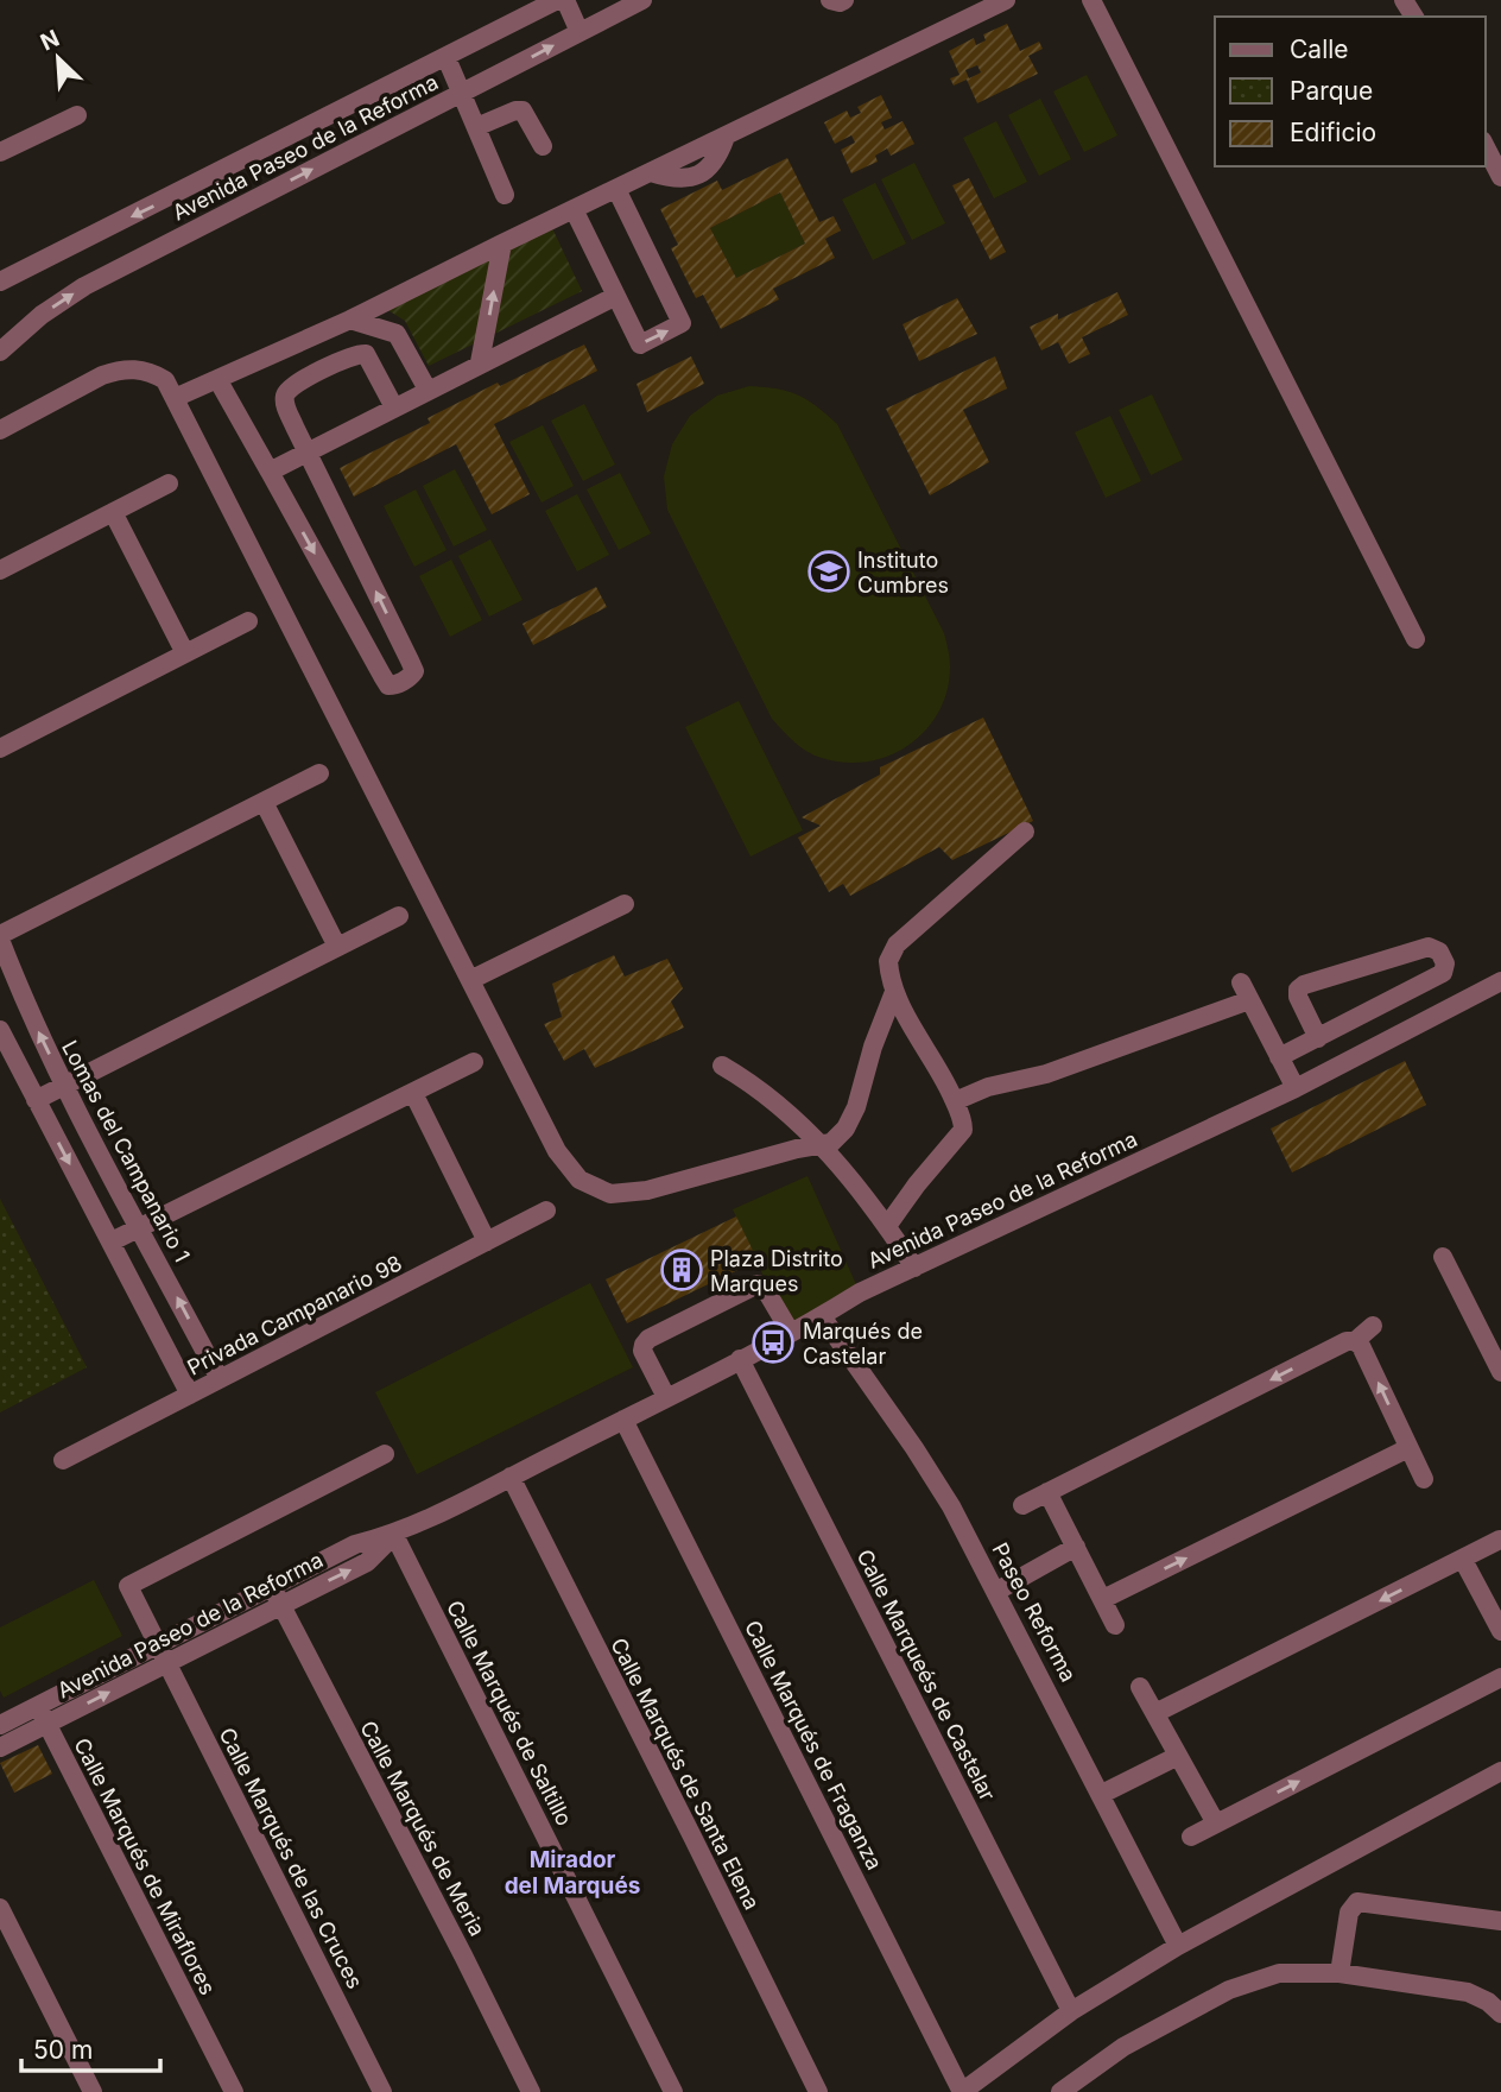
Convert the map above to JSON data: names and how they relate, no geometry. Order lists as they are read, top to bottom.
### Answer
{
  "streets": {
    "street": [
      "Avenida Paseo de la Reforma",
      "Lomas del Campanario 1",
      "Privada Campanario 98",
      "Paseo Reforma",
      "Calle Marqueés de Castelar",
      "Calle Marqués de Saltillo",
      "Calle Marqués de Fraganza",
      "Calle Marqués de Santa Elena",
      "Calle Marqués de Meria",
      "Calle Marqués de las Cruces",
      "Calle Marqués de Miraflores"
    ]
  },
  "crossings": [
    ["Avenida Paseo de la Reforma", "Paseo Reforma"],
    ["Avenida Paseo de la Reforma", "Calle Marqueés de Castelar"],
    ["Avenida Paseo de la Reforma", "Calle Marqués de Saltillo"],
    ["Avenida Paseo de la Reforma", "Calle Marqués de Fraganza"],
    ["Avenida Paseo de la Reforma", "Calle Marqués de Santa Elena"],
    ["Avenida Paseo de la Reforma", "Calle Marqués de Meria"],
    ["Avenida Paseo de la Reforma", "Calle Marqués de las Cruces"],
    ["Avenida Paseo de la Reforma", "Calle Marqués de Miraflores"],
    ["Lomas del Campanario 1", "Privada Campanario 98"]
  ],
  "districts": ["Mirador del Marqués"],
  "places": {
    "school or university": ["Instituto Cumbres"],
    "building": ["Plaza Distrito Marques"],
    "bus stop": ["Marqués de Castelar"]
  },
  "legend": ["Calle", "Parque", "Edificio"],
  "scale_bar": "50 m",
  "north": "top left"
}
